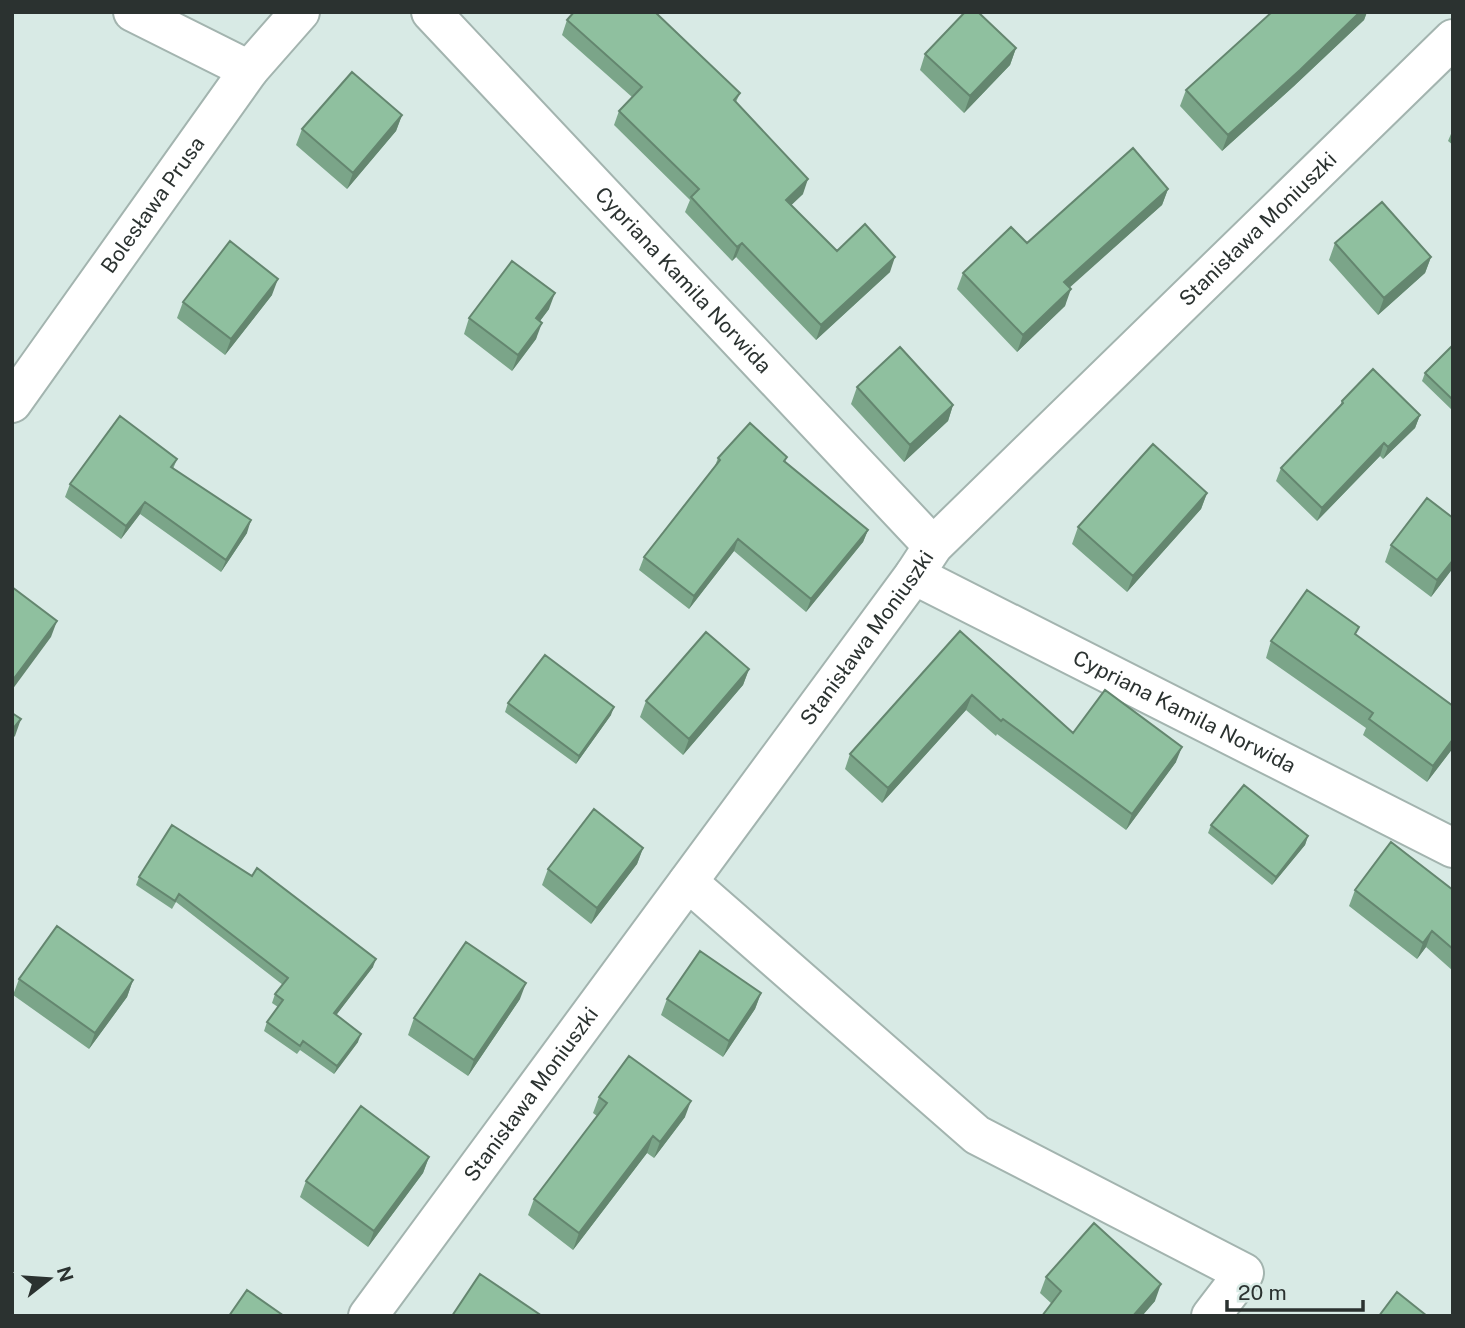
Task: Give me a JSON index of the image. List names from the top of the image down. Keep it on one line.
{"streets":{"street":["Bolesława Prusa","Stanisława Moniuszki","Cypriana Kamila Norwida"]},"crossings":[["Stanisława Moniuszki","Cypriana Kamila Norwida"]],"scale_bar":"20 m","north":"right"}
